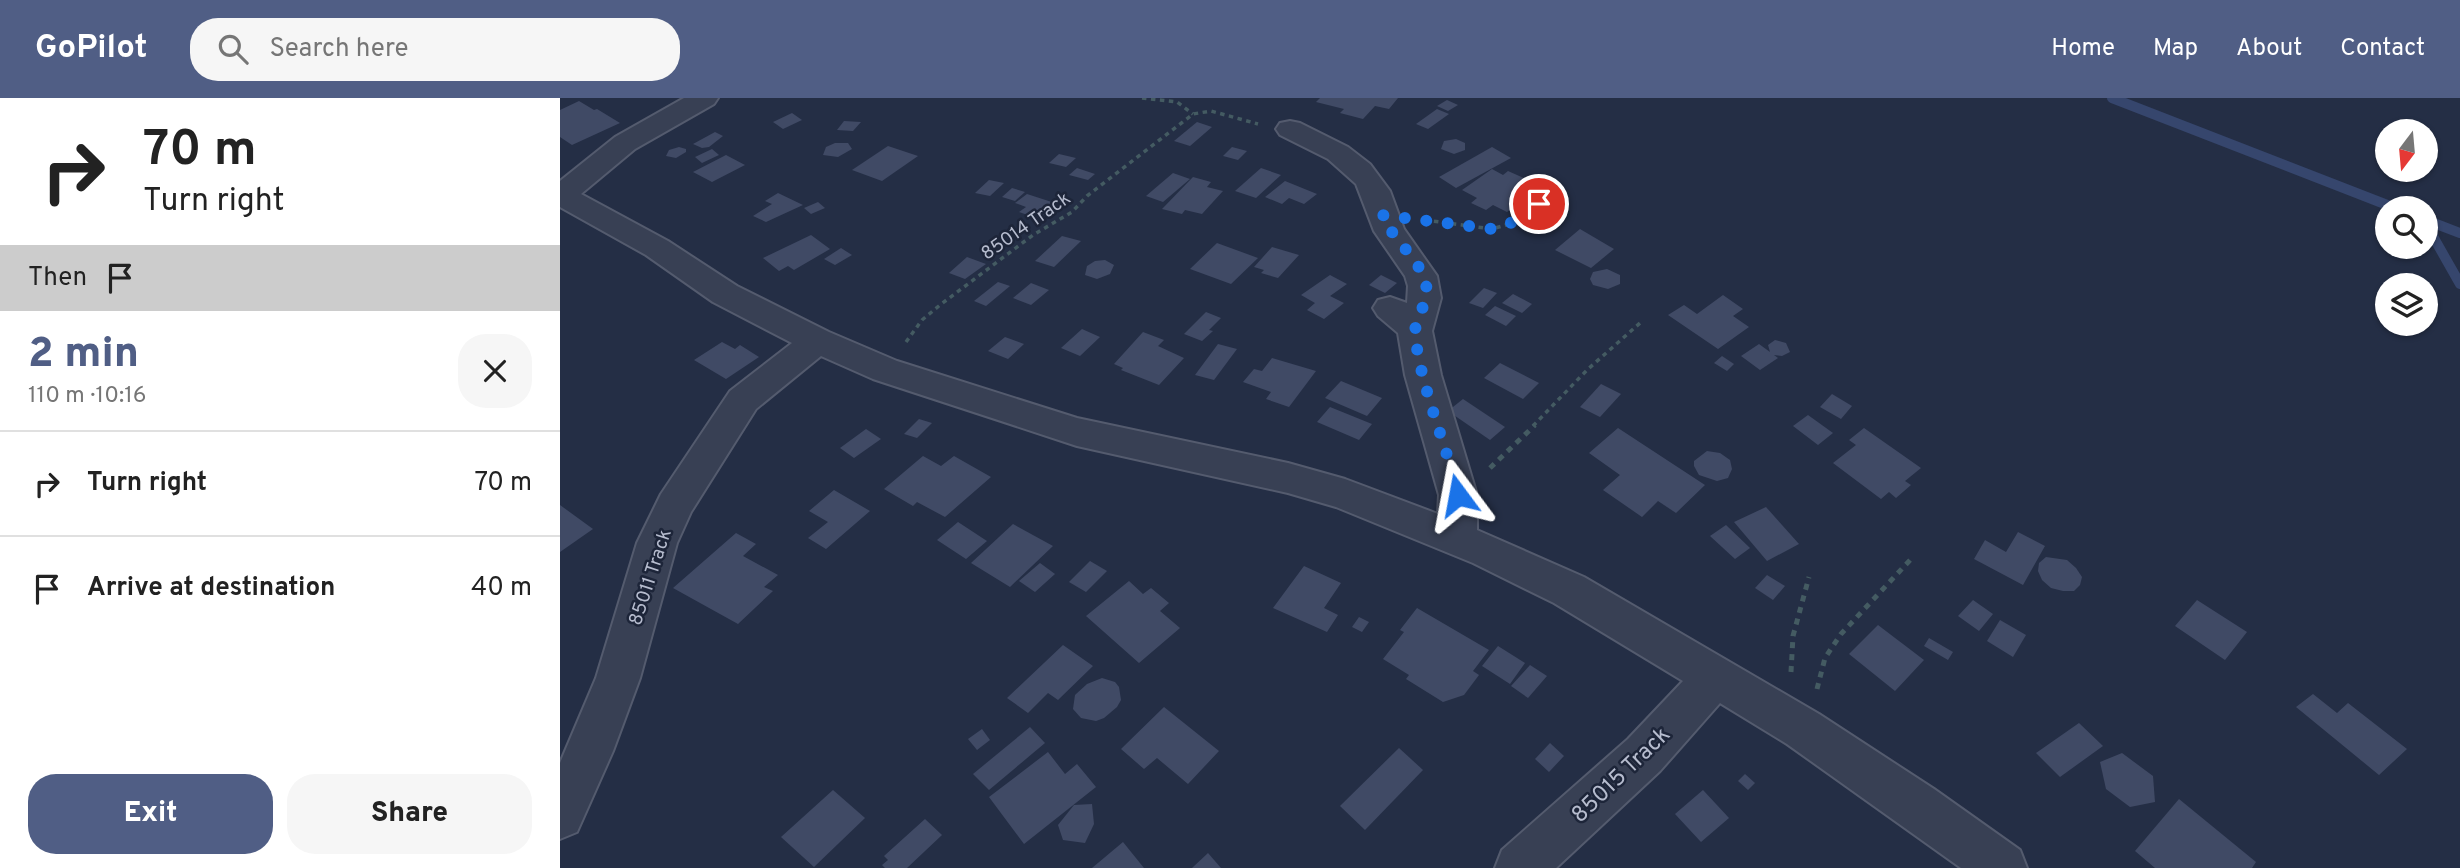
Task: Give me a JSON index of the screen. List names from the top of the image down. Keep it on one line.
{"streets":{"street":["85011 Track","85015 Track"],"path":["85014 Track"]},"north":"bottom","page":{"header":"GoPilot","search":"Search here","nav":["Home","Map","About","Contact"],"turn":["70 m","Turn right"],"then":"Then","heading":["2 min","110 m · 10:16"],"list":[{"name":"Turn right","value":"70 m"},{"name":"Arrive at destination","value":"40 m"}],"buttons":["Exit","Share"]}}
